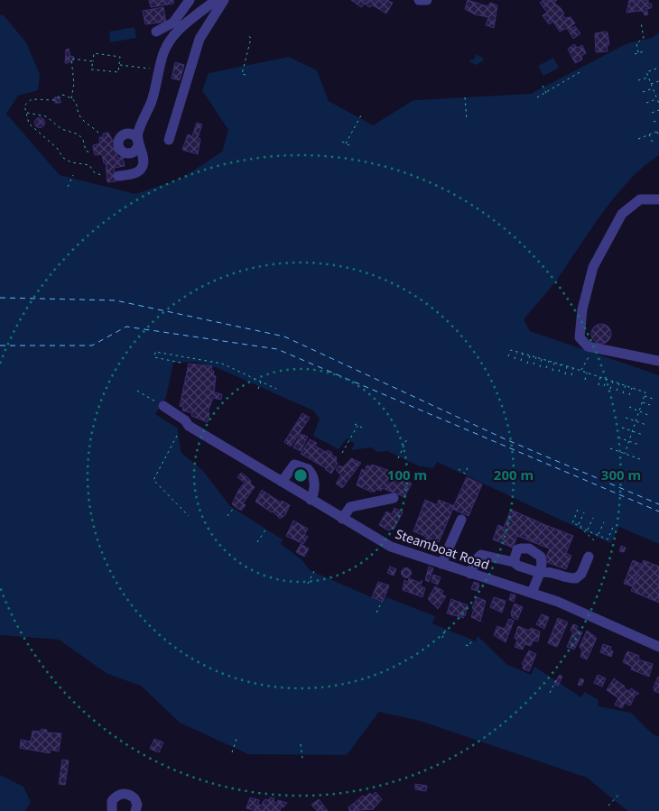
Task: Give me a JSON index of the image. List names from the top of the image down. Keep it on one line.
{"streets":{"street":["Steamboat Road"]},"rings":["100 m","200 m","300 m"]}
